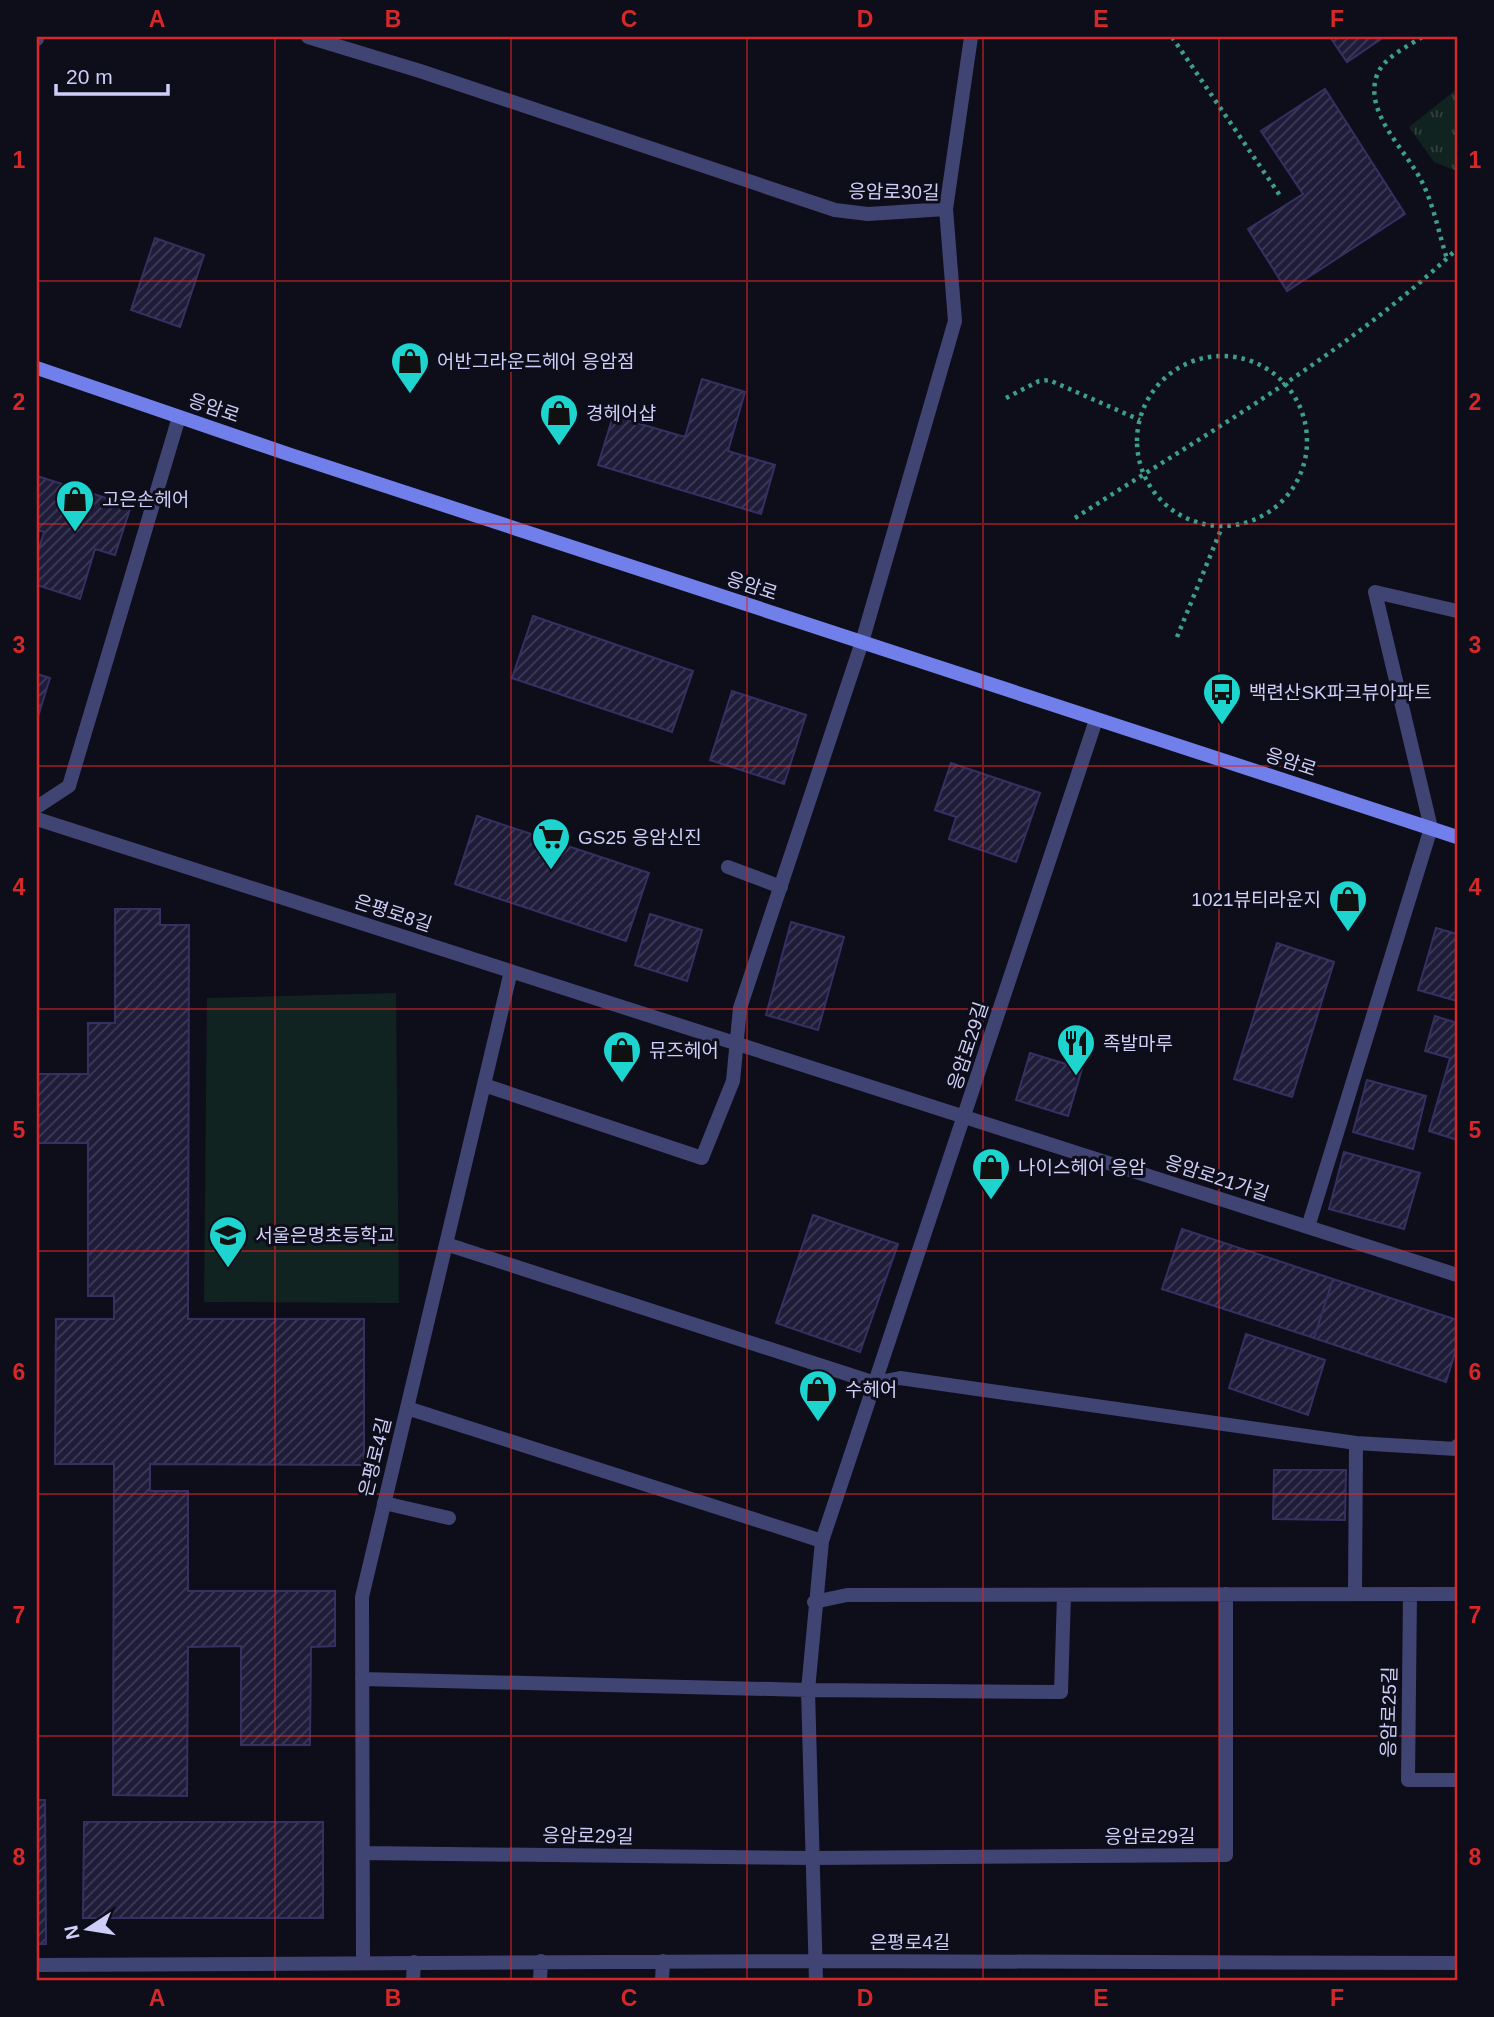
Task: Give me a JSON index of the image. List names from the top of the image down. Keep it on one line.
{"streets":{"main road":["응암로"],"street":["응암로30길","은평로8길","응암로29길","응암로21가길","은평로4길","응암로25길"]},"crossings":[["응암로30길","응암로"],["응암로30길","은평로8길"],["응암로","응암로29길"],["은평로8길","응암로29길"],["은평로8길","응암로21가길"],["은평로8길","은평로4길"],["응암로29길","응암로21가길"],["응암로29길","은평로4길"]],"places":{"shop":["어반그라운드헤어 응암점","경헤어샵","고은손헤어","1021뷰티라운지","뮤즈헤어","나이스헤어 응암","수헤어"],"bus stop":["백련산SK파크뷰아파트"],"supermarket":["GS25 응암신진"],"restaurant":["족발마루"],"school or university":["서울은명초등학교"]},"scale_bar":"20 m","north":"left","grid":{"columns":["A","B","C","D","E","F"],"rows":["1","2","3","4","5","6","7","8"]}}
